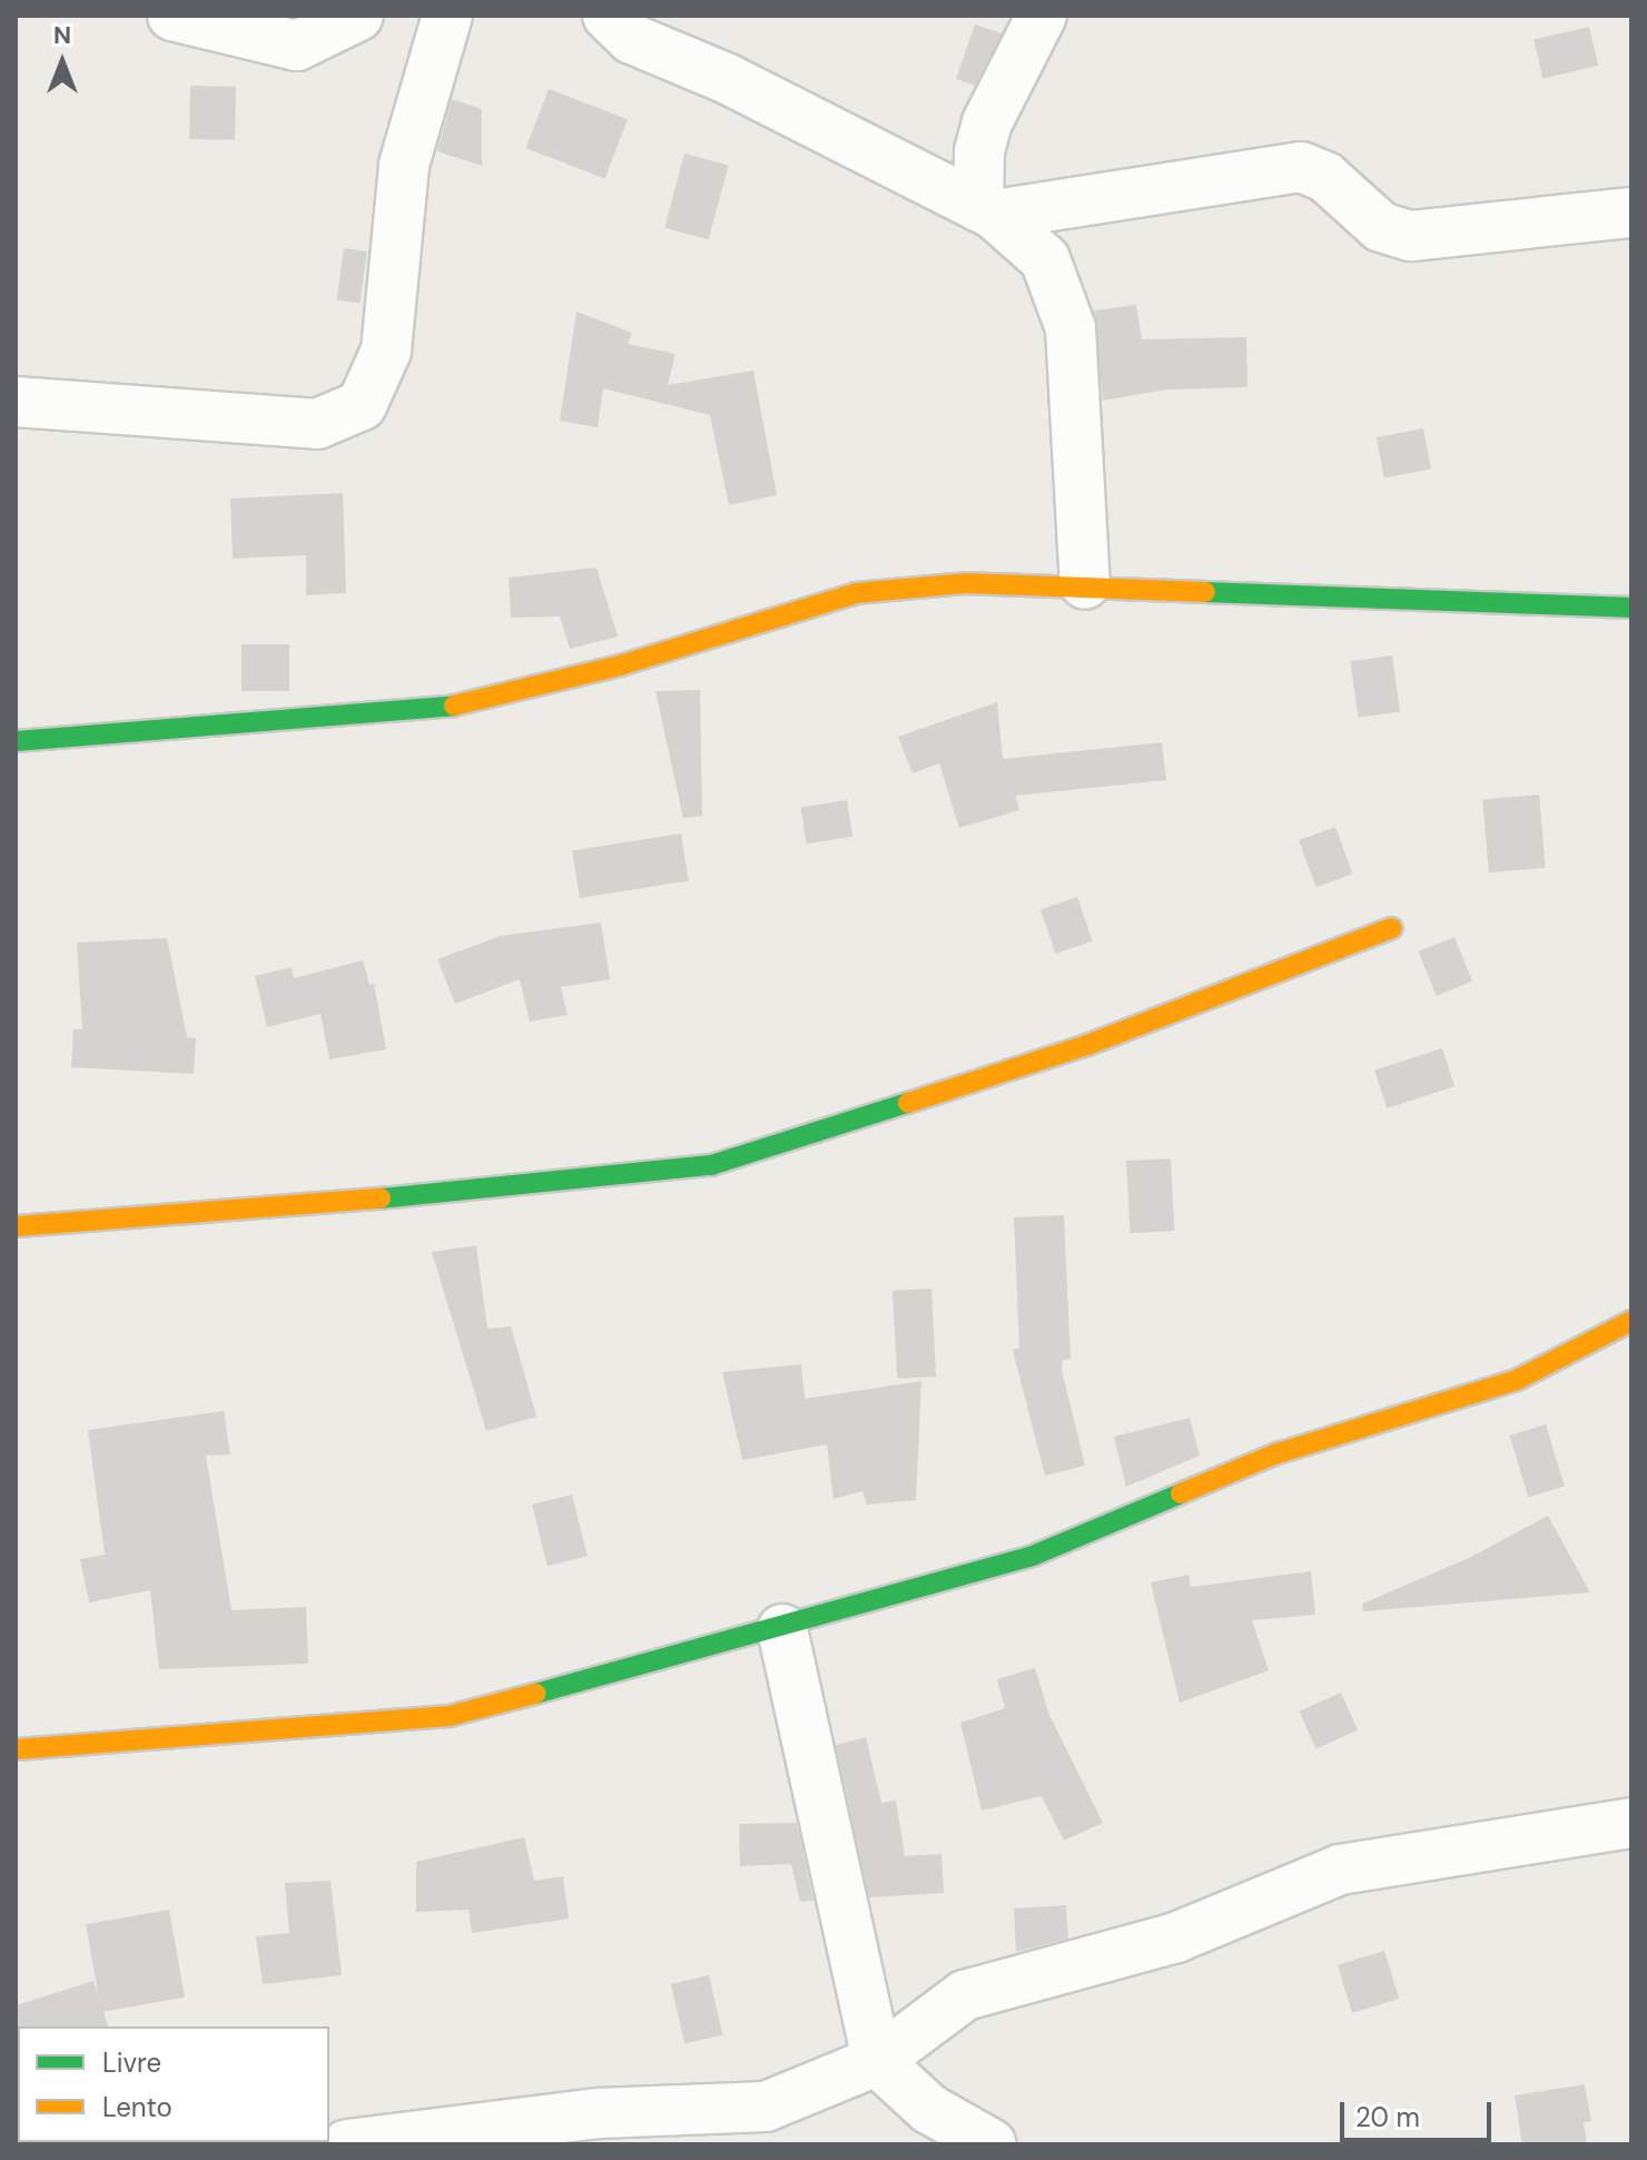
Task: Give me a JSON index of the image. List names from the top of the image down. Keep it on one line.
{"legend":["Livre","Lento"],"scale_bar":"20 m","north":"top"}
